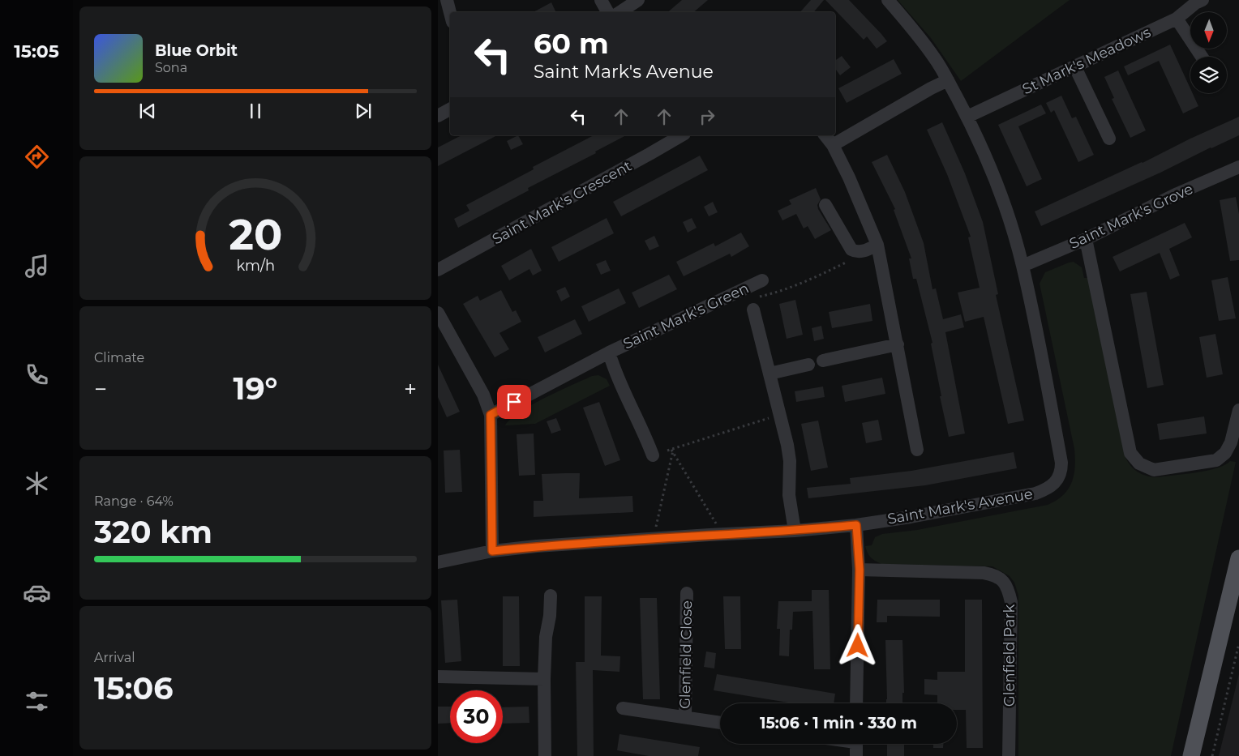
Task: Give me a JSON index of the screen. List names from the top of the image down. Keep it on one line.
{"streets":{"street":["St Mark's Meadows","Saint Mark's Crescent","Saint Mark's Grove","Saint Mark's Green","Saint Mark's Avenue","Glenfield Close","Glenfield Park"]},"crossings":[["St Mark's Meadows","Saint Mark's Avenue"],["Saint Mark's Grove","Saint Mark's Avenue"]],"north":"bottom","page":{"tabs":"15:05","turn":["60 m","Saint Mark's Avenue"],"song":["Blue Orbit","Sona"],"tile":["Climate",["Range · 64%","320 km"],["Arrival","15:06"]],"heat":["−","19°","+"],"limit":"30","trip":"15:06 · 1 min · 330 m","gauge":["20","km/h"]}}
